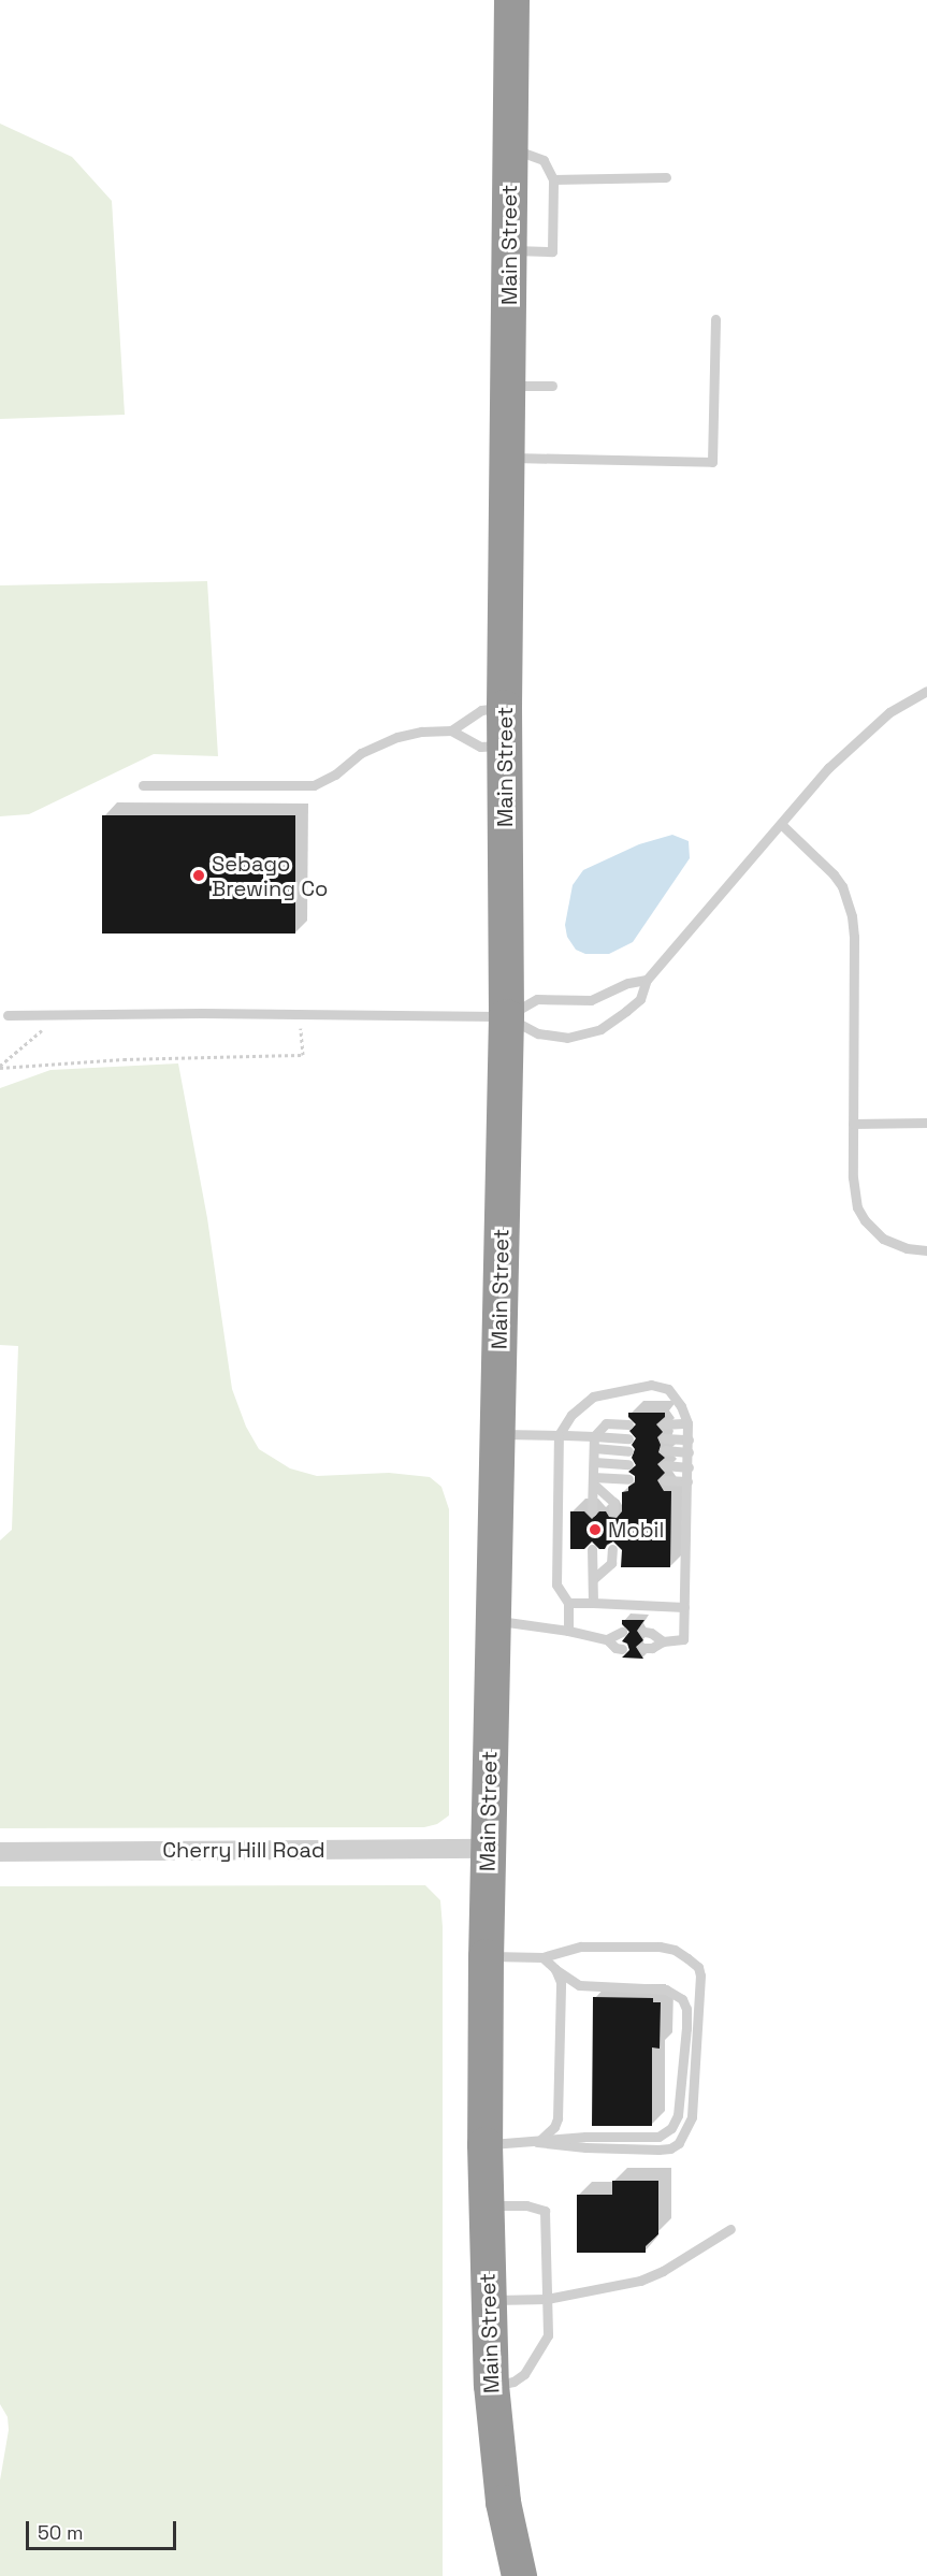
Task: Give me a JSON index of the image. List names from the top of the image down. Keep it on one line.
{"streets":{"highway":["Main Street"],"street":["Cherry Hill Road"]},"crossings":[["Main Street","Cherry Hill Road"]],"places":["Sebago Brewing Co","Mobil"],"scale_bar":"50 m"}
